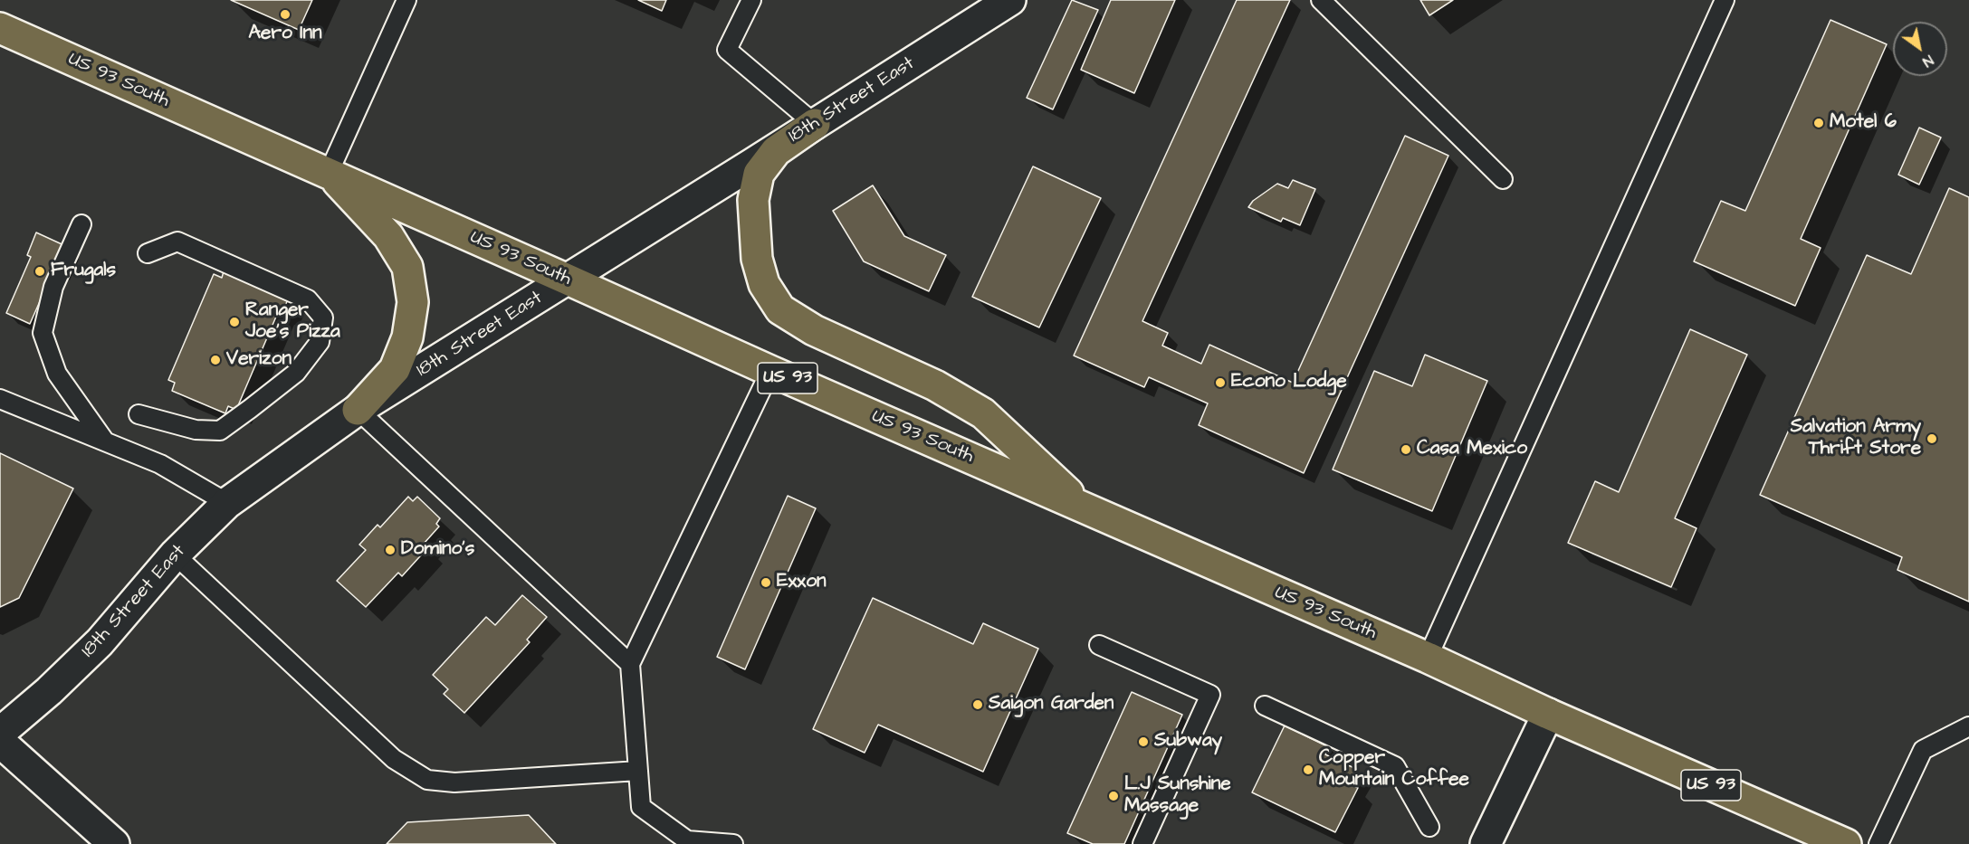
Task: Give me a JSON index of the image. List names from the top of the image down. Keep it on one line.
{"streets":{"main road":["US 93 South","US 93"],"street":["18th Street East"]},"crossings":[["US 93 South","18th Street East"]],"places":["Aero Inn","Motel 6","Frugals","Ranger Joe's Pizza","Verizon","Econo Lodge","Salvation Army Thrift Store","Casa Mexico","Domino's","Exxon","Saigon Garden","Subway","Copper Mountain Coffee","L.J Sunshine Massage"],"north":"bottom right"}
